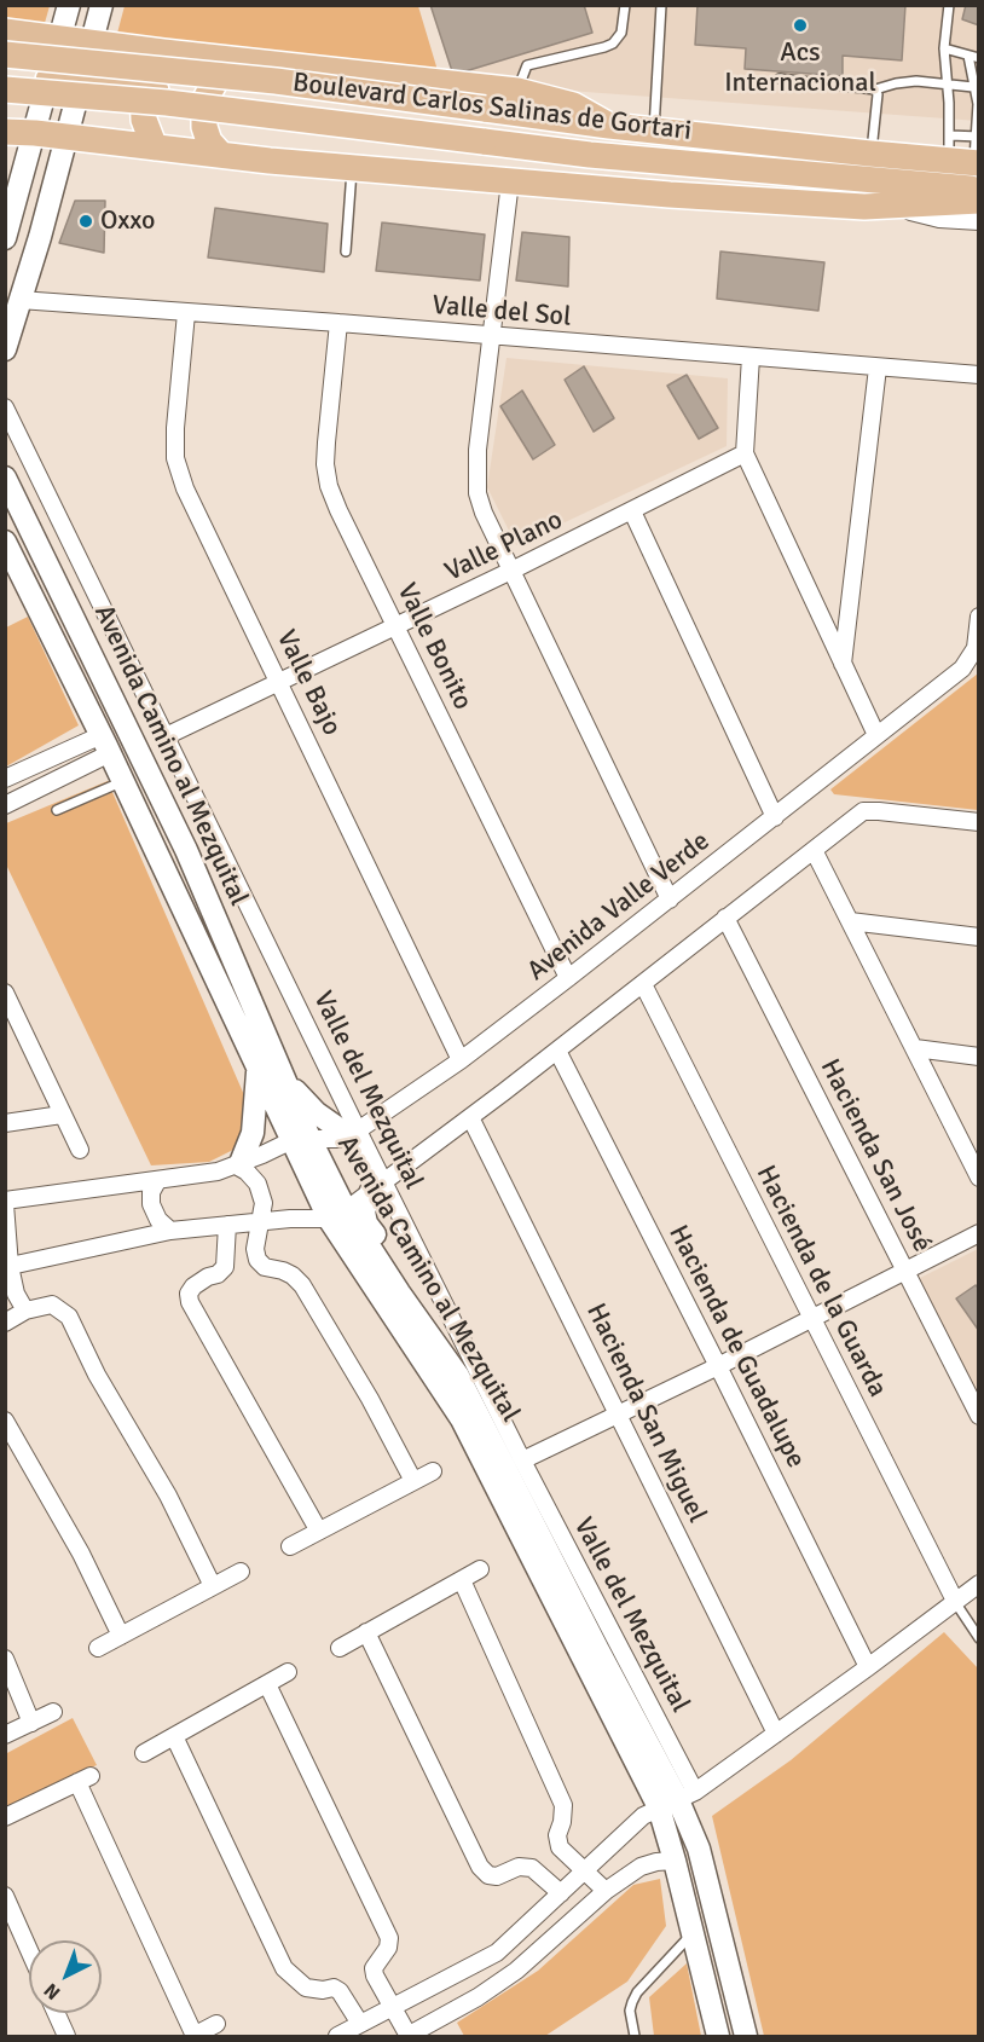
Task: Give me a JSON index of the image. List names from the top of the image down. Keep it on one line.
{"streets":{"main road":["Boulevard Carlos Salinas de Gortari","Avenida Camino al Mezquital"],"street":["Valle del Sol","Valle Plano","Valle Bonito","Valle Bajo","Avenida Valle Verde","Valle del Mezquital","Hacienda San José","Hacienda de la Guarda","Hacienda de Guadalupe","Hacienda San Miguel"]},"crossings":[["Valle del Sol","Valle Bonito"],["Valle del Sol","Valle Bajo"],["Valle Plano","Valle Bonito"],["Valle Plano","Valle Bajo"],["Valle Plano","Valle del Mezquital"],["Valle Bonito","Avenida Valle Verde"],["Valle Bajo","Avenida Valle Verde"],["Avenida Camino al Mezquital","Valle del Mezquital"],["Avenida Valle Verde","Valle del Mezquital"]],"places":["Acs Internacional","Oxxo"],"north":"bottom left"}
